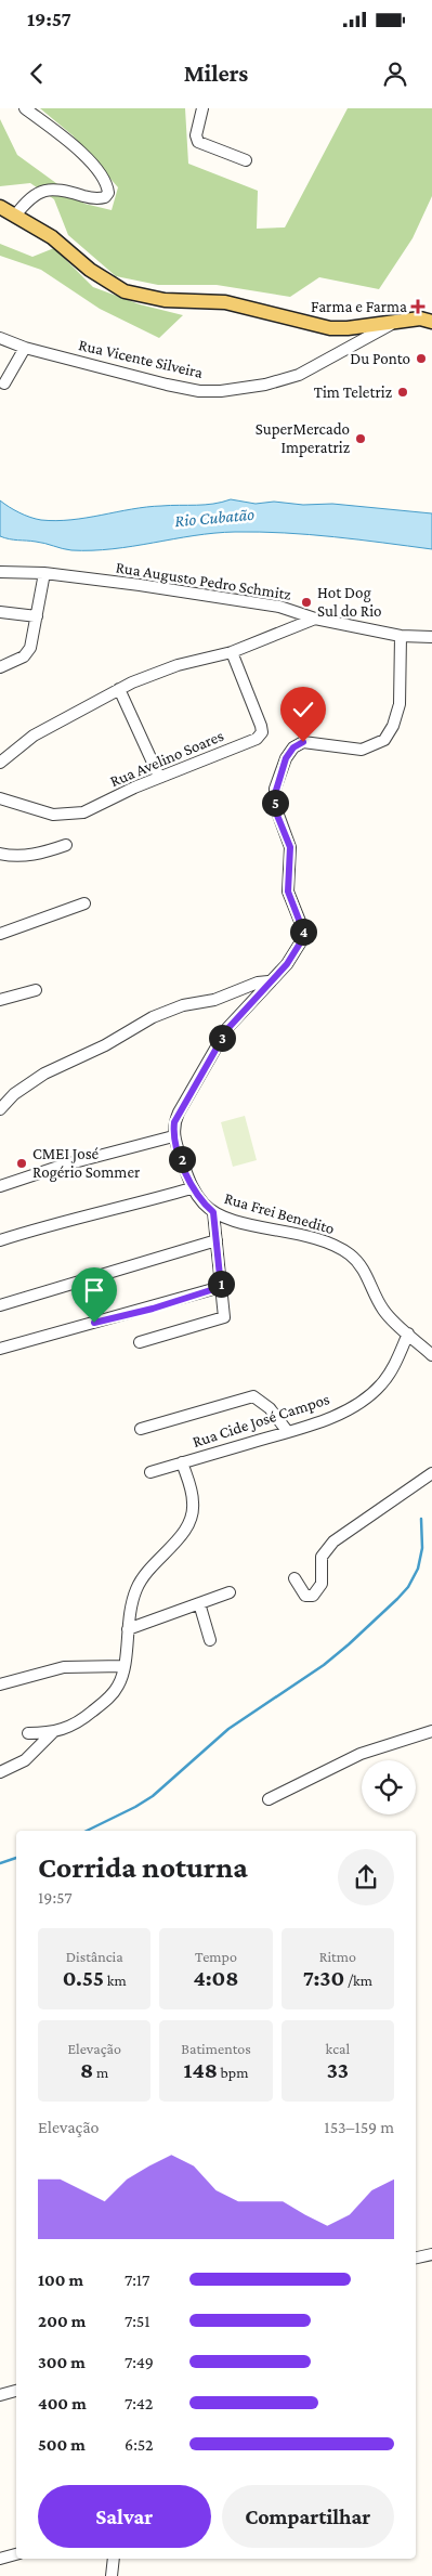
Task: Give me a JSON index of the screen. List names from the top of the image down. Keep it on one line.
{"streets":{"street":["Rua Vicente Silveira","Rua Augusto Pedro Schmitz","Rua Avelino Soares","Rua Frei Benedito","Rua Cide José Campos"]},"crossings":[["Rua Frei Benedito","Rua Cide José Campos"]],"water":["Rio Cubatão"],"places":{"health":["Farma e Farma"],"other":["Du Ponto","Tim Teletriz","SuperMercado Imperatriz","Hot Dog Sul do Rio","CMEI José Rogério Sommer"]},"page":{"status":"19:57","header":"Milers","pins":["5","4","3","2","1"],"heading":["Corrida noturna","19:57"],"stats":[["Distância","0.55 km"],["Tempo","4:08"],["Ritmo","7:30 /km"],["Elevação","8 m"],["Batimentos","148 bpm"],["kcal","33"]],"chart":["Elevação","153–159 m"],"list":[{"name":"100 m","note":"7:17"},{"name":"200 m","note":"7:51"},{"name":"300 m","note":"7:49"},{"name":"400 m","note":"7:42"},{"name":"500 m","note":"6:52"}],"buttons":["Salvar","Compartilhar"]}}
